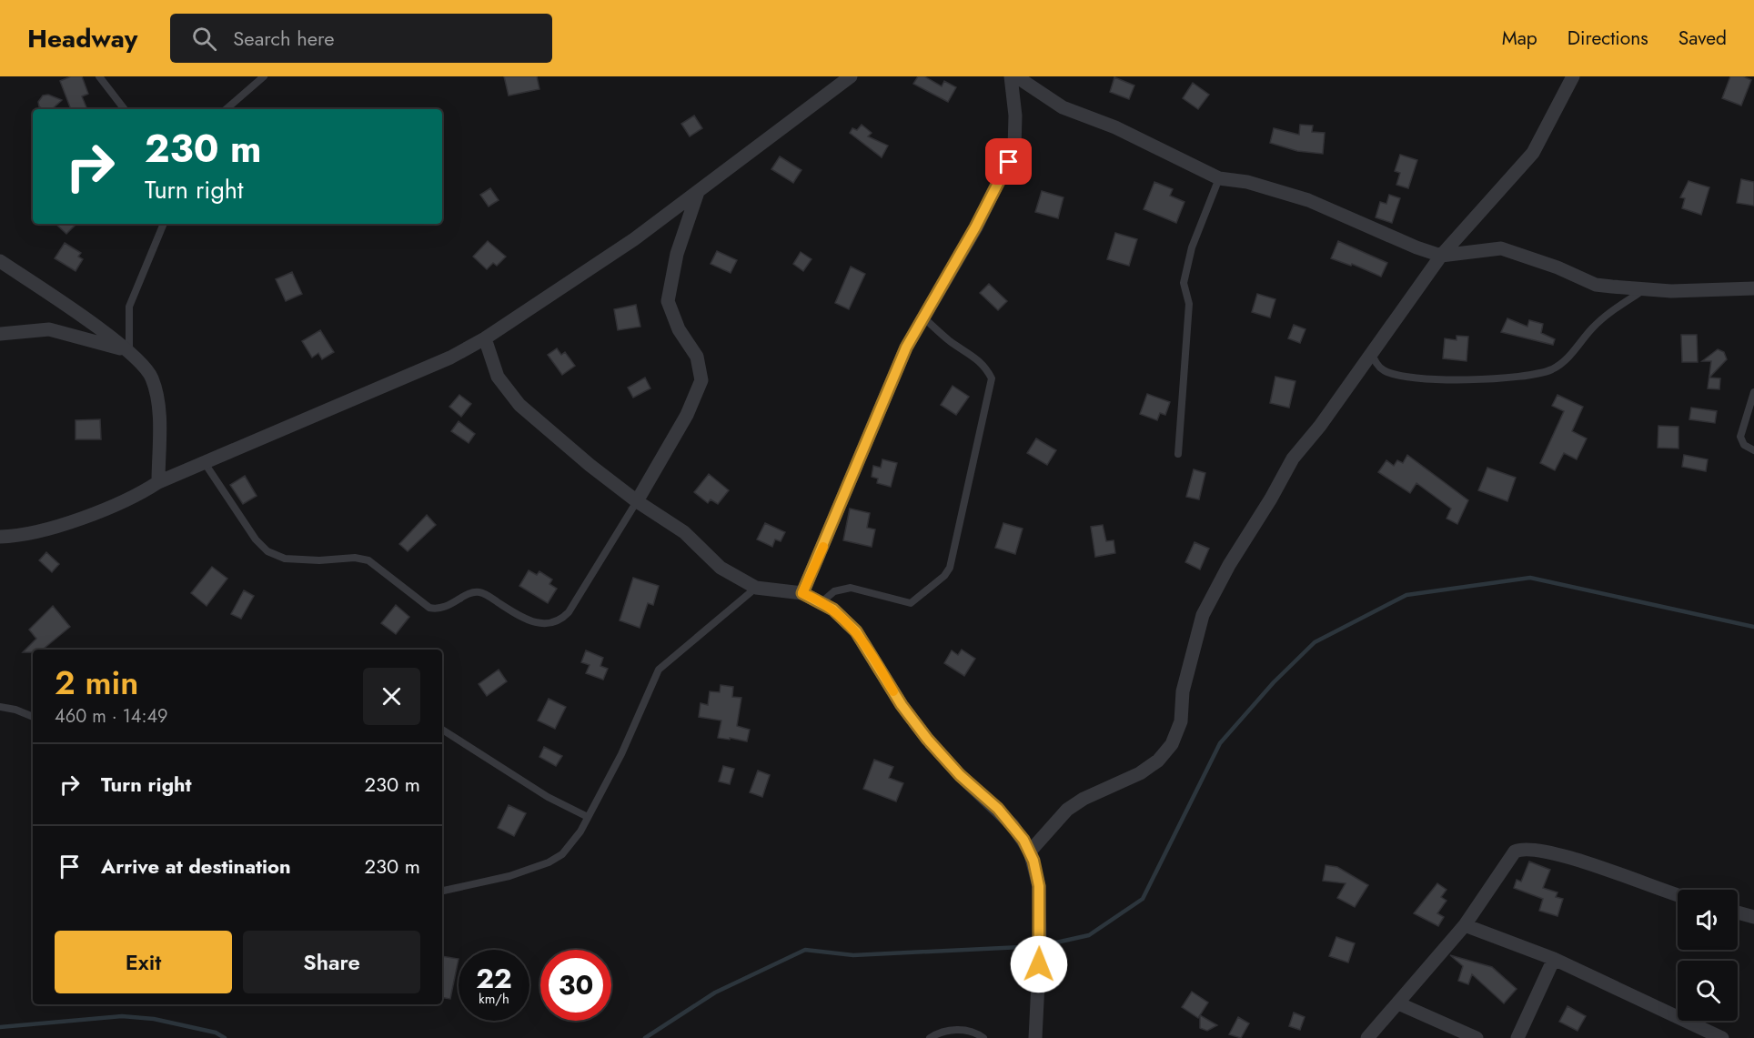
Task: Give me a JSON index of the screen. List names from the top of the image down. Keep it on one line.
{"page":{"header":"Headway","search":"Search here","nav":["Map","Directions","Saved"],"turn":["230 m","Turn right"],"heading":["2 min","460 m · 14:49"],"list":[{"name":"Turn right","value":"230 m"},{"name":"Arrive at destination","value":"230 m"}],"buttons":["Exit","Share"],"speed":"22 km/h","limit":"30"}}
